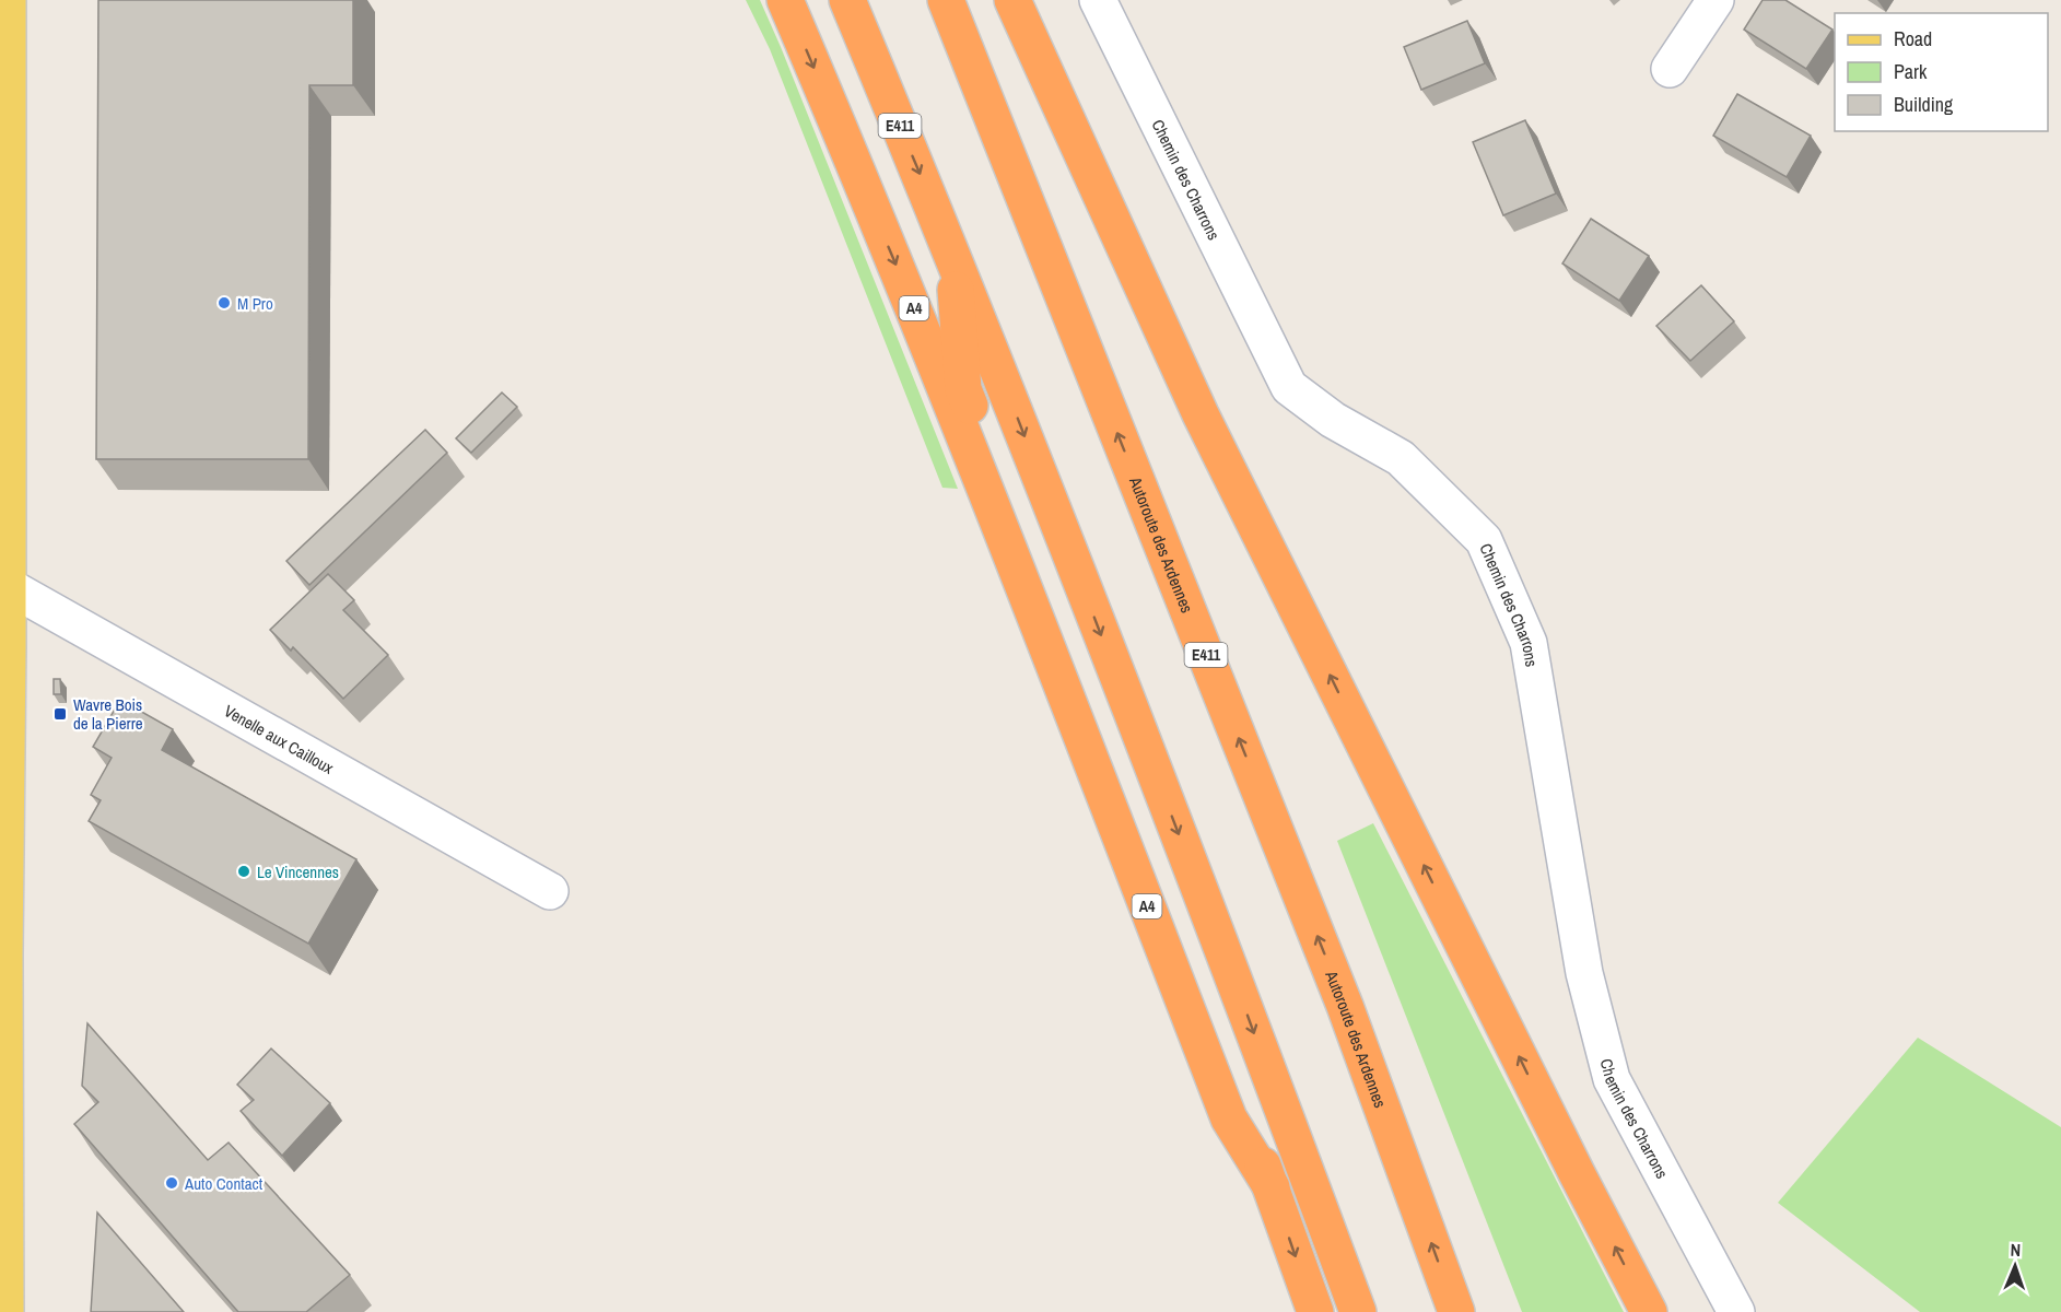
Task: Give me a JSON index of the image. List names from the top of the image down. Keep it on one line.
{"streets":{"highway":["E411","A4","Autoroute des Ardennes"],"street":["Chemin des Charrons","Venelle aux Cailloux"]},"places":{"other":["M Pro","Le Vincennes","Auto Contact"],"transit":["Wavre Bois de la Pierre"]},"legend":["Road","Park","Building"],"north":"top"}
